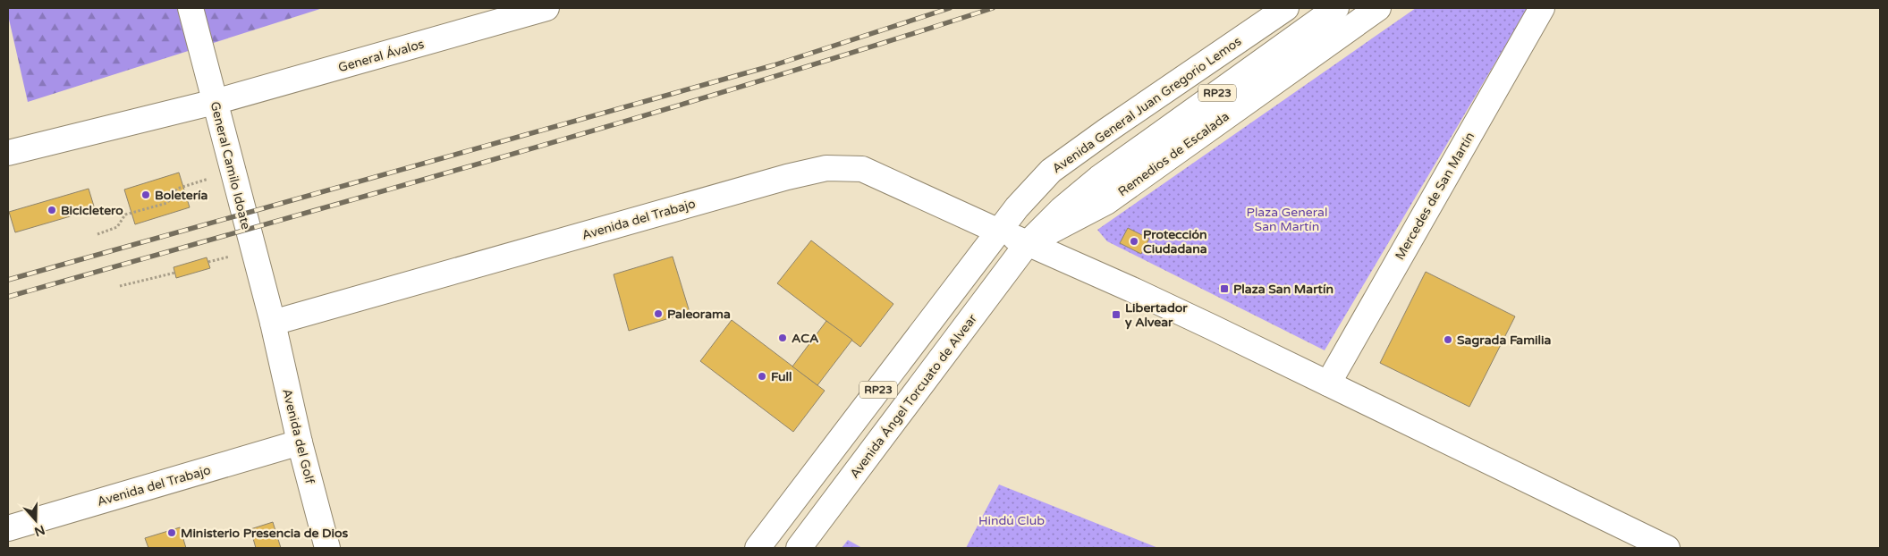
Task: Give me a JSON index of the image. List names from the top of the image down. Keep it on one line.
{"streets":{"main road":["General Ávalos","RP23","Avenida General Juan Gregorio Lemos","Remedios de Escalada","General Camilo Idoate","Mercedes de San Martín","Avenida del Trabajo","Avenida Ángel Torcuato de Alvear","Avenida del Golf"]},"crossings":[["General Ávalos","General Camilo Idoate"],["RP23","Avenida General Juan Gregorio Lemos"],["RP23","Remedios de Escalada"],["RP23","Avenida del Trabajo"],["RP23","Avenida Ángel Torcuato de Alvear"],["Avenida General Juan Gregorio Lemos","Avenida del Trabajo"],["Remedios de Escalada","Avenida del Trabajo"],["Remedios de Escalada","Avenida Ángel Torcuato de Alvear"],["General Camilo Idoate","Avenida del Trabajo"],["General Camilo Idoate","Avenida del Golf"],["Mercedes de San Martín","Avenida del Trabajo"],["Avenida del Trabajo","Avenida Ángel Torcuato de Alvear"],["Avenida del Trabajo","Avenida del Golf"]],"parks":["Plaza General San Martín","Hindú Club"],"places":{"other":["Boletería","Bicicletero","Protección Ciudadana","Paleorama","ACA","Sagrada Familia","Full","Ministerio Presencia de Dios"],"transit":["Plaza San Martín","Libertador y Alvear"]},"north":"bottom"}
